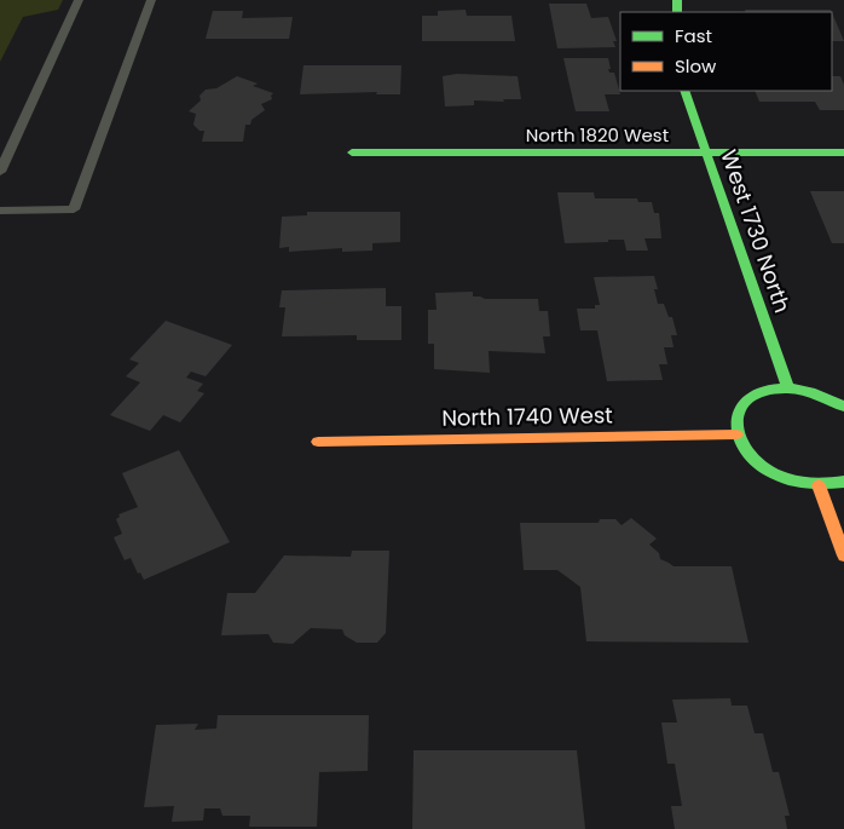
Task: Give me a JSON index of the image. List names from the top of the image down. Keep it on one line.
{"streets":{"street":["North 1820 West","West 1730 North","North 1740 West"]},"crossings":[["North 1820 West","West 1730 North"]],"legend":["Fast","Slow"]}
